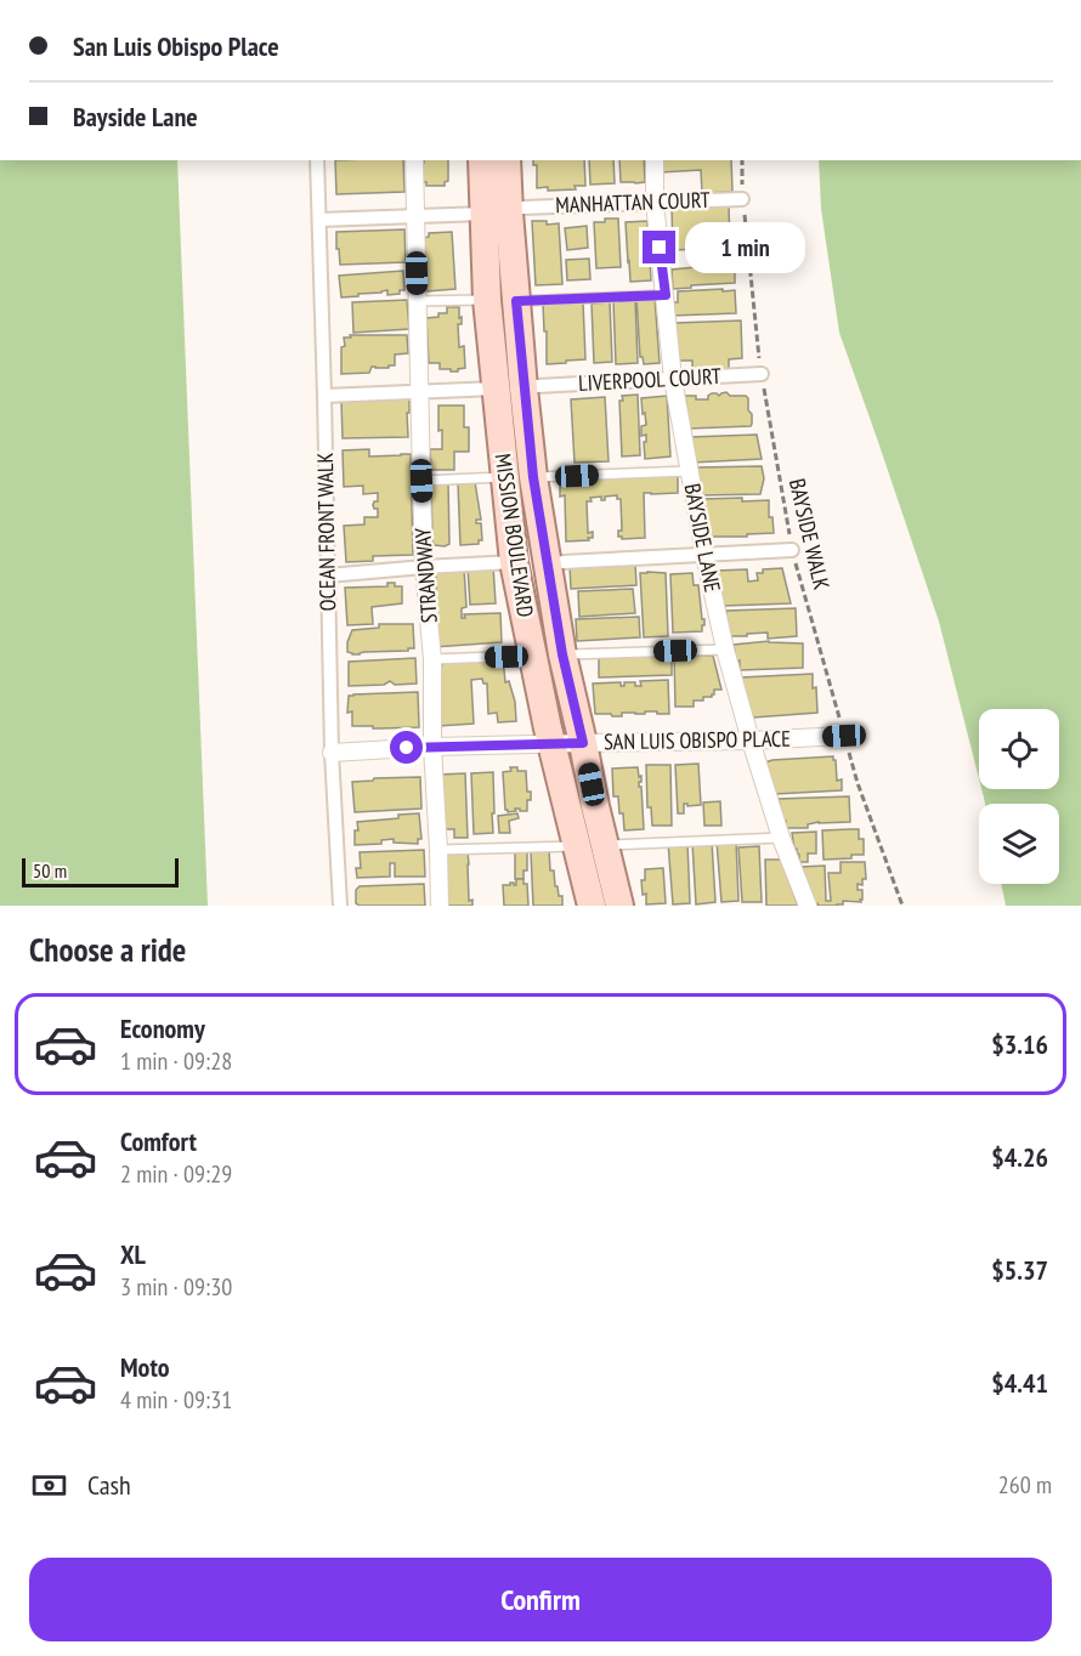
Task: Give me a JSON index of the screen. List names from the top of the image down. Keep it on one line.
{"streets":{"main road":["MISSION BOULEVARD"],"street":["MANHATTAN COURT","LIVERPOOL COURT","OCEAN FRONT WALK","BAYSIDE LANE","STRANDWAY","SAN LUIS OBISPO PLACE"],"path":["BAYSIDE WALK"]},"crossings":[["MANHATTAN COURT","BAYSIDE WALK"],["MANHATTAN COURT","BAYSIDE LANE"],["LIVERPOOL COURT","BAYSIDE WALK"],["LIVERPOOL COURT","BAYSIDE LANE"],["OCEAN FRONT WALK","SAN LUIS OBISPO PLACE"],["BAYSIDE WALK","SAN LUIS OBISPO PLACE"],["MISSION BOULEVARD","SAN LUIS OBISPO PLACE"],["BAYSIDE LANE","SAN LUIS OBISPO PLACE"],["STRANDWAY","SAN LUIS OBISPO PLACE"]],"scale_bar":"50 m","page":{"banner":["San Luis Obispo Place","Bayside Lane"],"bubble":"1 min","scale":"50 m","heading":"Choose a ride","list":[{"name":"Economy","note":"1 min · 09:28","value":"$3.16"},{"name":"Comfort","note":"2 min · 09:29","value":"$4.26"},{"name":"XL","note":"3 min · 09:30","value":"$5.37"},{"name":"Moto","note":"4 min · 09:31","value":"$4.41"}],"pay":["Cash","260 m"],"buttons":"Confirm"}}
